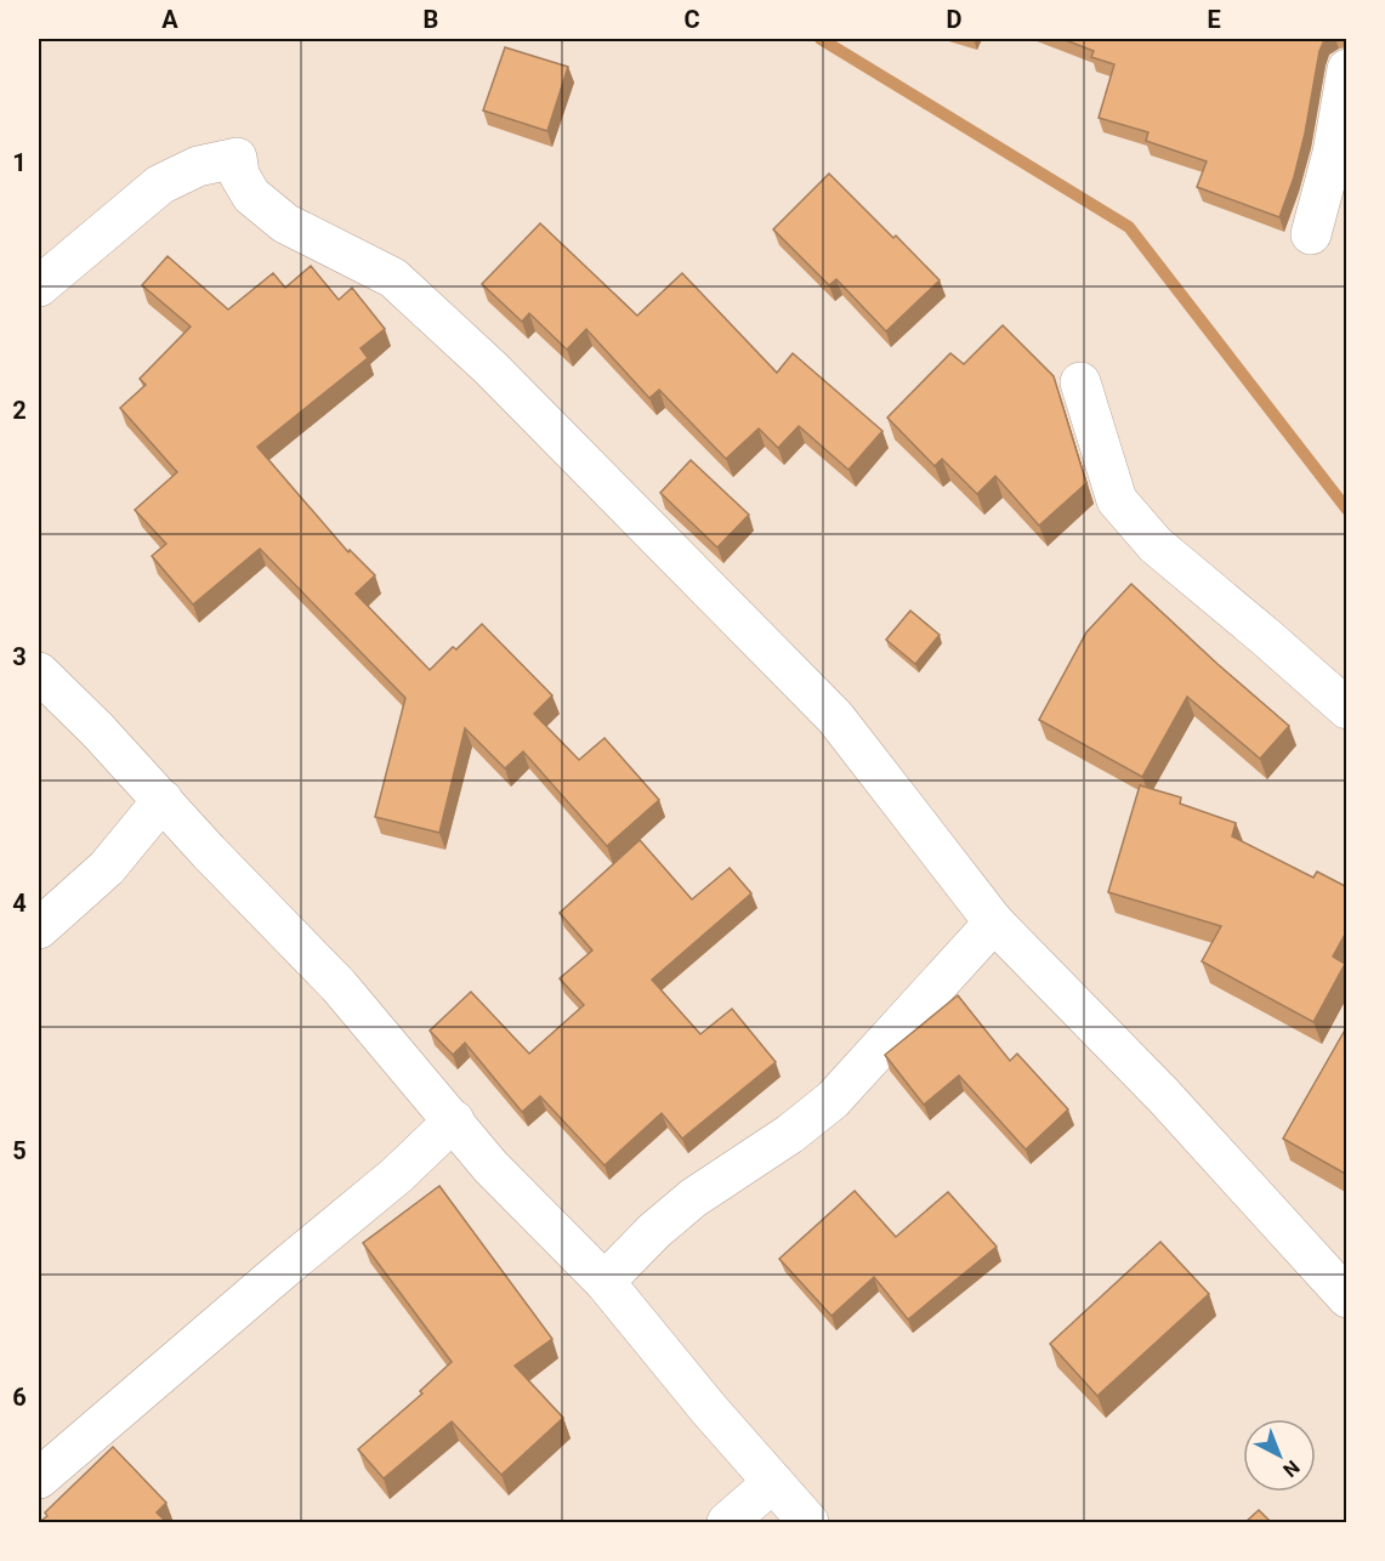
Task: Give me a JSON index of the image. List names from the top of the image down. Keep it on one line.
{"north":"bottom right","grid":{"columns":["A","B","C","D","E"],"rows":["1","2","3","4","5","6"]}}
